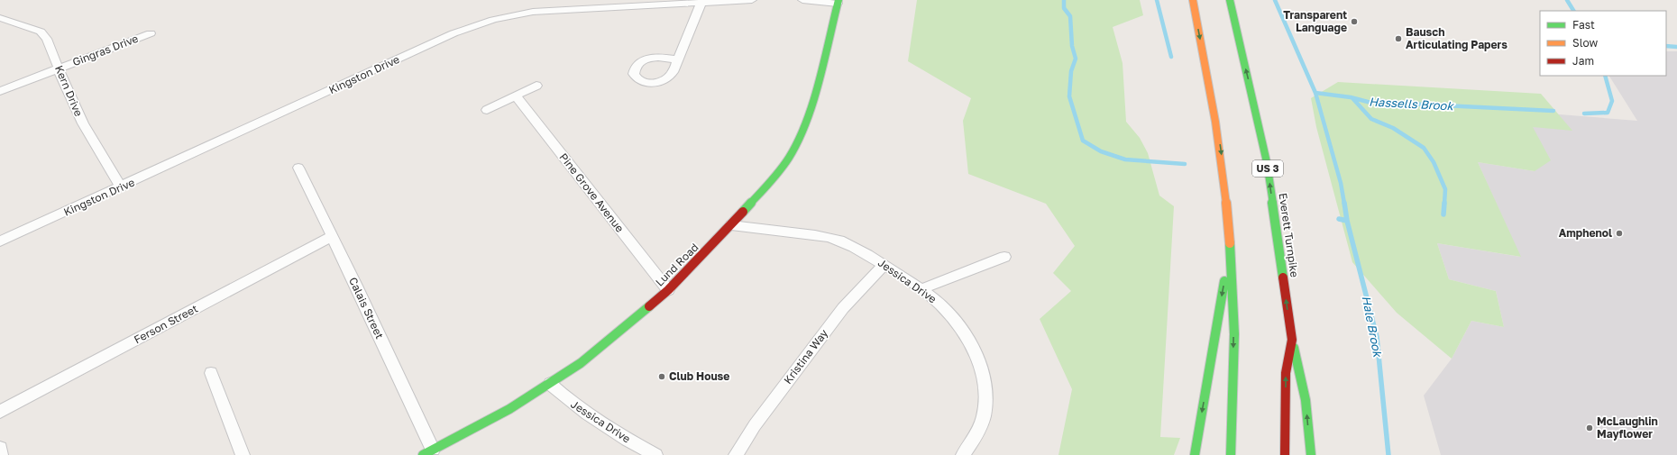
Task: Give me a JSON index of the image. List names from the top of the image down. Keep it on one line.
{"streets":{"main road":["US 3","Everett Turnpike","Lund Road"],"street":["Gingras Drive","Kingston Drive","Kern Drive","Pine Grove Avenue","Jessica Drive","Calais Street","Ferson Street","Kristina Way"]},"crossings":[["Gingras Drive","Kern Drive"],["Kingston Drive","Kern Drive"],["Pine Grove Avenue","Lund Road"],["Lund Road","Jessica Drive"],["Lund Road","Calais Street"],["Jessica Drive","Kristina Way"],["Calais Street","Ferson Street"]],"water":["Hassells Brook","Hale Brook"],"places":["Transparent Language","Bausch Articulating Papers","Amphenol","Club House","McLaughlin Mayflower"],"legend":["Fast","Slow","Jam"]}
